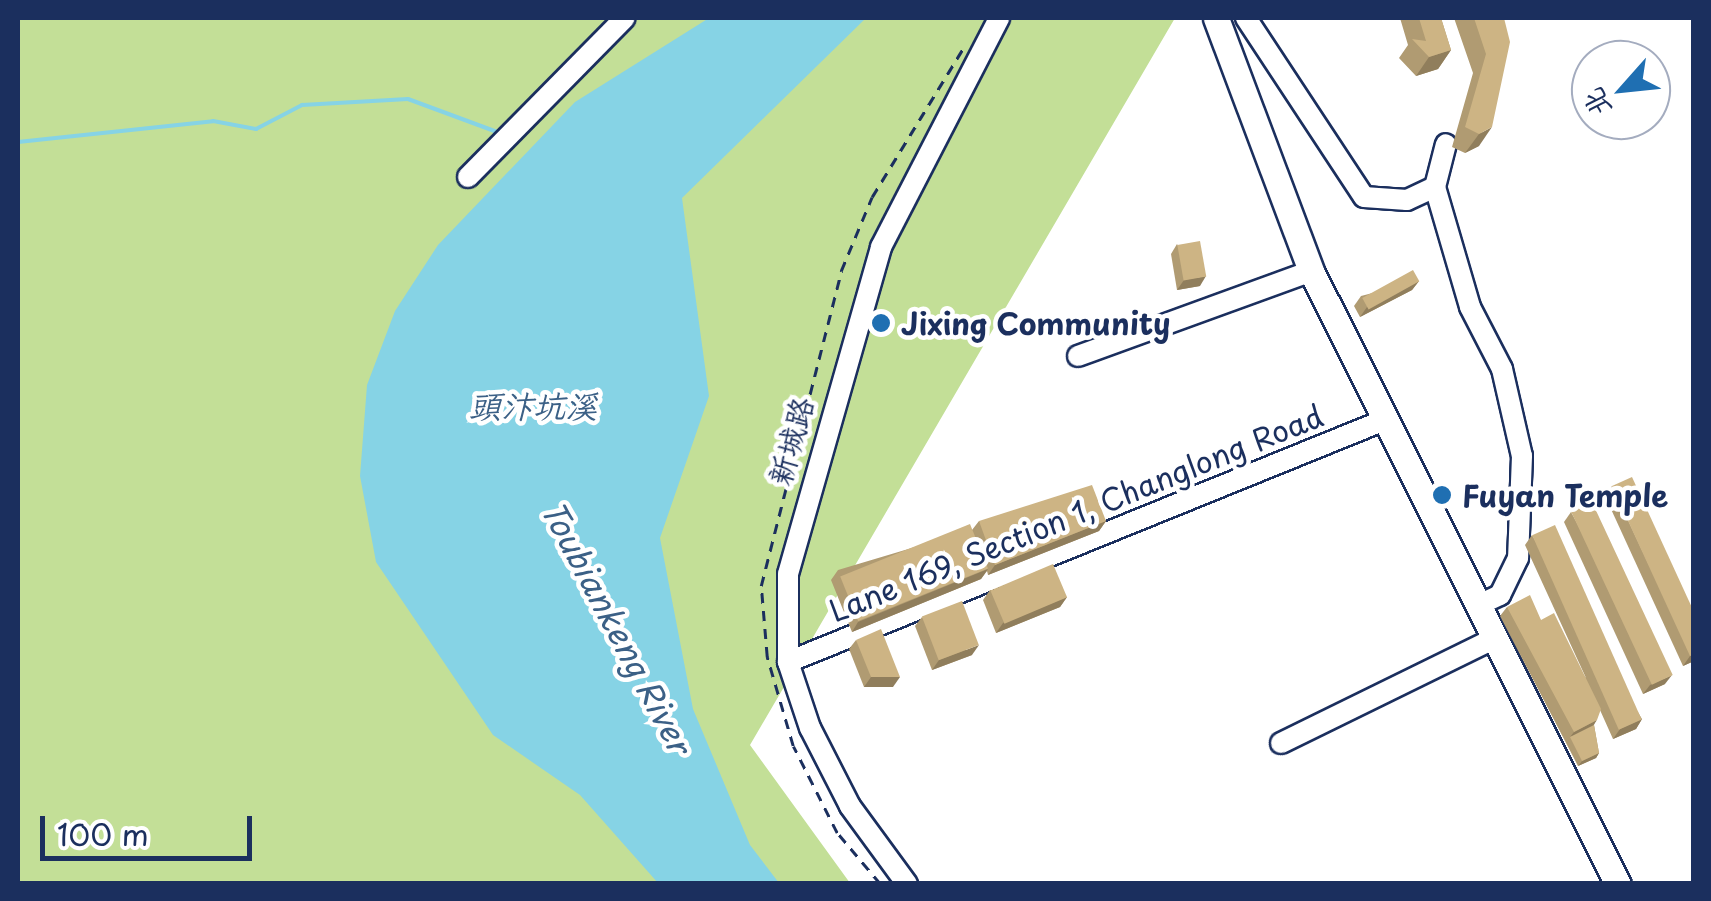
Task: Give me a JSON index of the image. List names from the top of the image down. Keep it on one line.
{"streets":{"street":["新城路","Lane 169, Section 1, Changlong Road"]},"crossings":[["新城路","Lane 169, Section 1, Changlong Road"]],"water":["頭汴坑溪","Toubiankeng River"],"places":["Jixing Community","Fuyan Temple"],"scale_bar":"100 m","north":"bottom left"}
